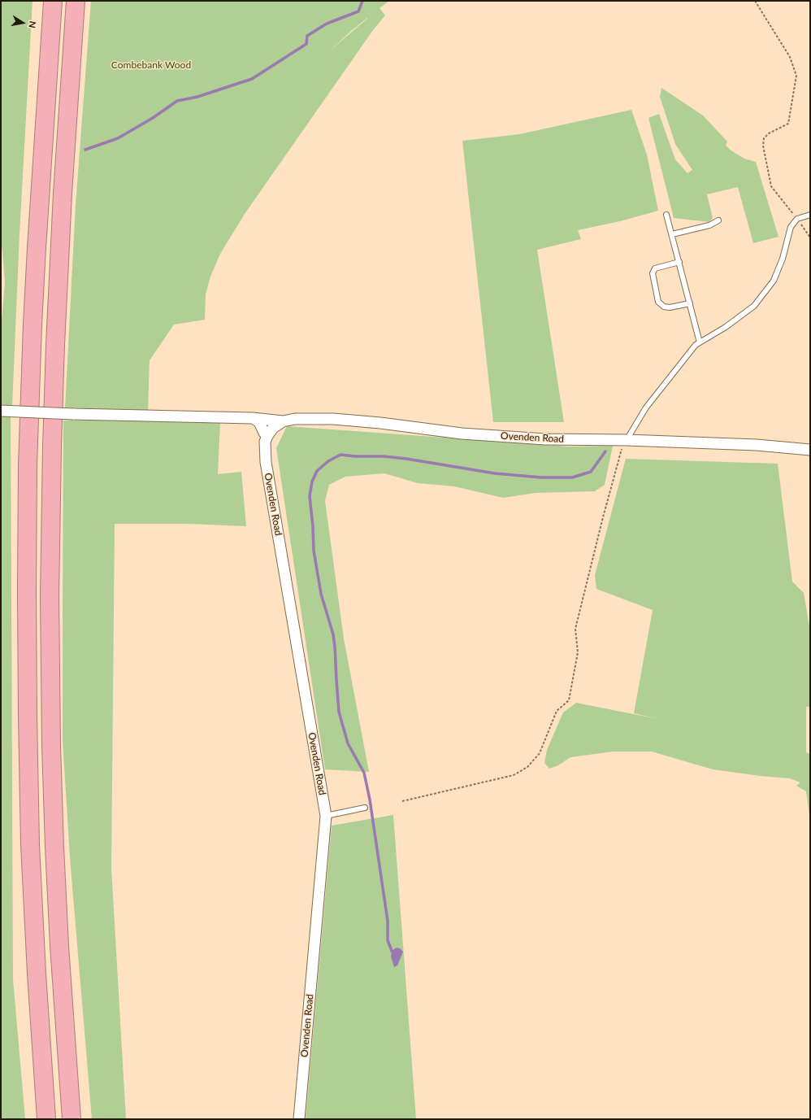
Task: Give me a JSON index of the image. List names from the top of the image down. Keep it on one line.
{"streets":{"street":["Ovenden Road"]},"parks":["Combebank Wood"],"north":"right"}
